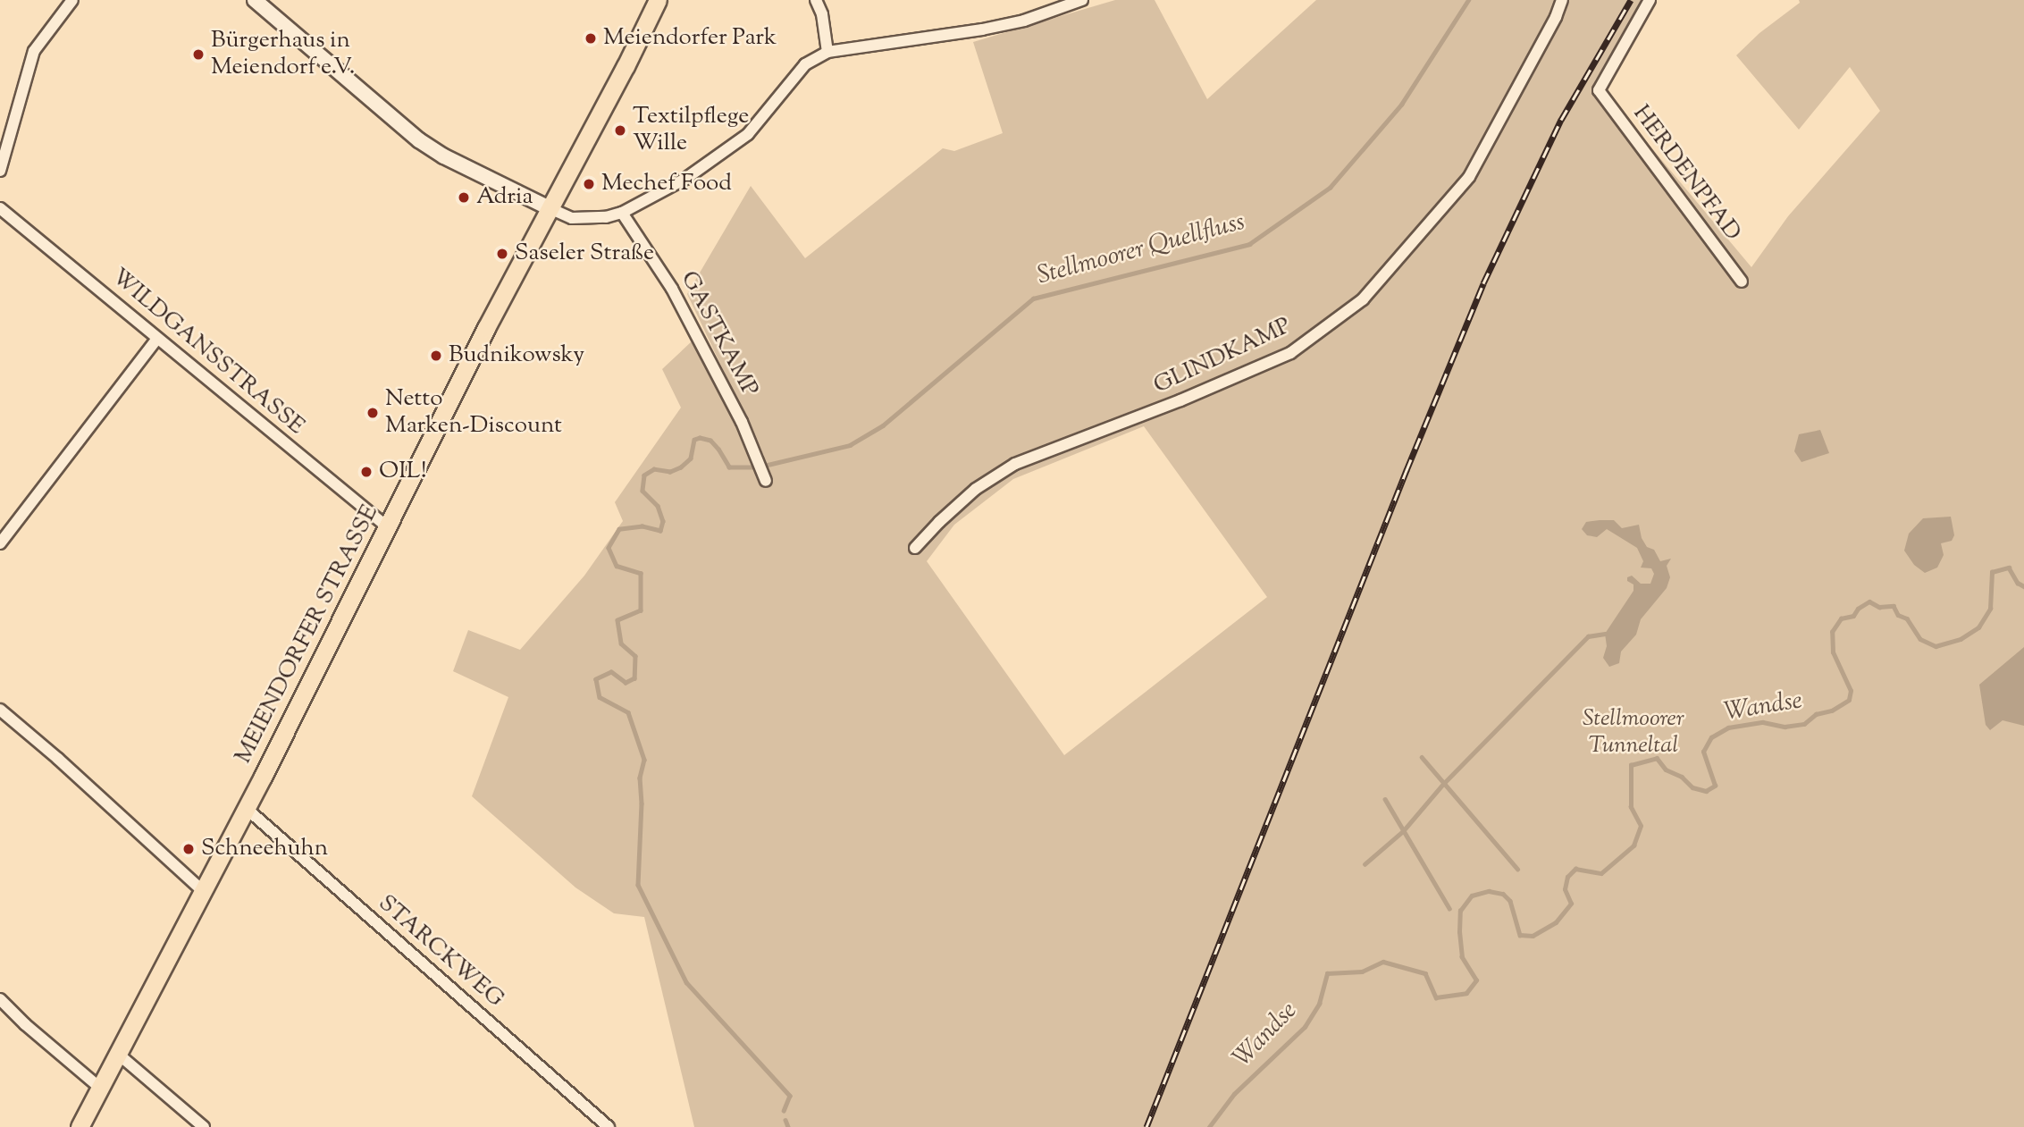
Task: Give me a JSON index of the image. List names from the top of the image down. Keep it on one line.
{"streets":{"main road":["MEIENDORFER STRASSE"],"street":["HERDENPFAD","GASTKAMP","WILDGANSSTRASSE","GLINDKAMP","STARCKWEG"]},"crossings":[["WILDGANSSTRASSE","MEIENDORFER STRASSE"],["MEIENDORFER STRASSE","STARCKWEG"]],"water":["Stellmoorer Quellfluss","Wandse"],"parks":["Stellmoorer Tunneltal"],"places":["Meiendorfer Park","Bürgerhaus in Meiendorf e.V.","Textilpflege Wille","Mechef Food","Adria","Saseler Straße","Budnikowsky","Netto Marken-Discount","OIL!","Schneehuhn"]}
